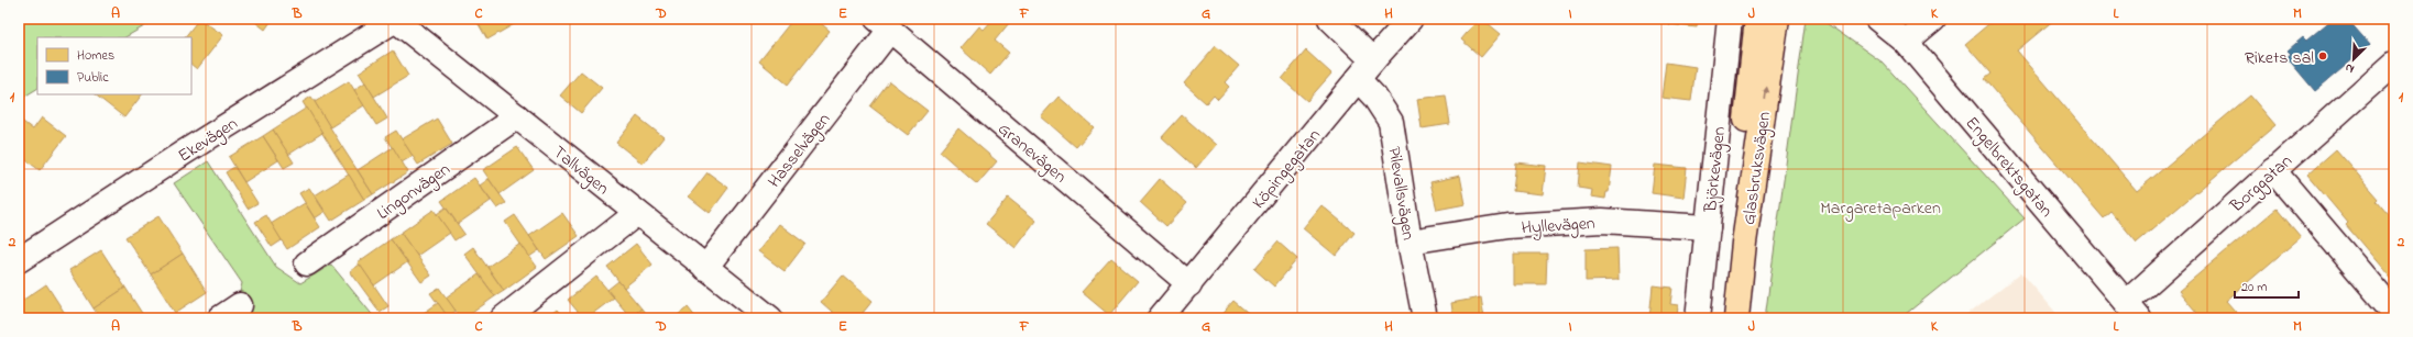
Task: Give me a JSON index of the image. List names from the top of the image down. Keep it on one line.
{"streets":{"main road":["Glasbruksvägen"],"street":["Ekevägen","Hasselvägen","Granevägen","Engelbrektsgatan","Köpingegatan","Tallvägen","Björkevägen","Borggatan","Lingonvägen","Pilevallsvägen","Hyllevägen"]},"crossings":[["Ekevägen","Tallvägen"],["Hasselvägen","Granevägen"],["Hasselvägen","Tallvägen"],["Granevägen","Köpingegatan"],["Engelbrektsgatan","Borggatan"],["Köpingegatan","Pilevallsvägen"],["Tallvägen","Lingonvägen"],["Björkevägen","Hyllevägen"],["Pilevallsvägen","Hyllevägen"]],"parks":["Margaretaparken"],"places":["Rikets sal"],"legend":["Homes","Public"],"scale_bar":"20 m","north":"bottom left","grid":{"columns":["A","B","C","D","E","F","G","H","I","J","K","L","M"],"rows":["1","2"]}}
